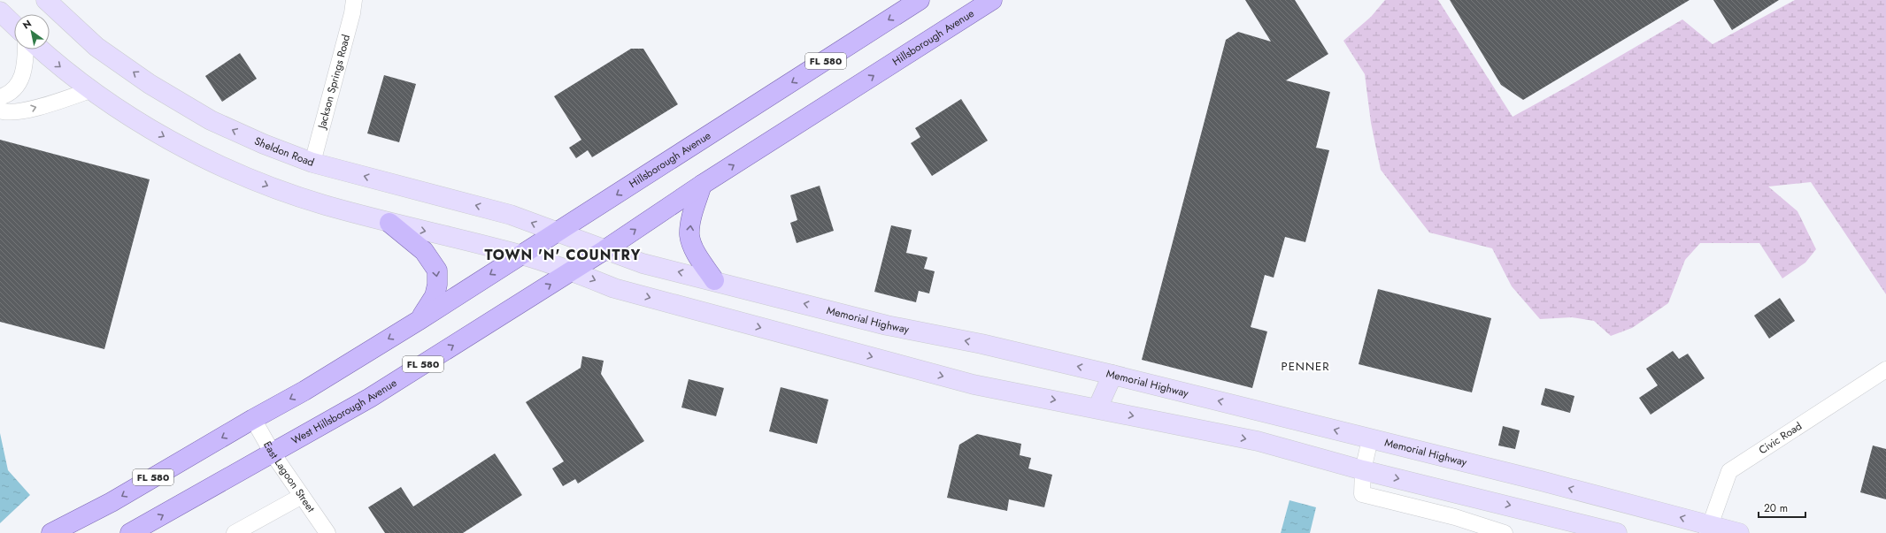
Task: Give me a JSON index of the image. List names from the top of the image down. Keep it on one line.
{"streets":{"main road":["Hillsborough Avenue","FL 580","Sheldon Road","Memorial Highway","West Hillsborough Avenue"],"street":["Jackson Springs Road","Civic Road","East Lagoon Street"]},"crossings":[["Hillsborough Avenue","FL 580"],["Hillsborough Avenue","Sheldon Road"],["Hillsborough Avenue","Memorial Highway"],["Hillsborough Avenue","West Hillsborough Avenue"],["FL 580","East Lagoon Street"],["Jackson Springs Road","Sheldon Road"],["Sheldon Road","Memorial Highway"],["Memorial Highway","Civic Road"],["West Hillsborough Avenue","East Lagoon Street"]],"districts":["TOWN 'N' COUNTRY","PENNER"],"scale_bar":"20 m","north":"top left"}
